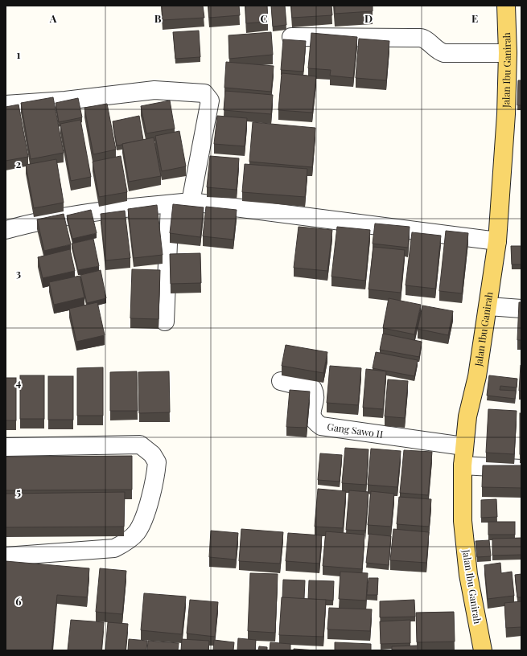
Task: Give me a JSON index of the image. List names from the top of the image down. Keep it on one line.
{"streets":{"main road":["Jalan Ibu Ganirah"],"street":["Gang Sawo II"]},"crossings":[["Jalan Ibu Ganirah","Gang Sawo II"]],"grid":{"columns":["A","B","C","D","E"],"rows":["1","2","3","4","5","6"]}}
